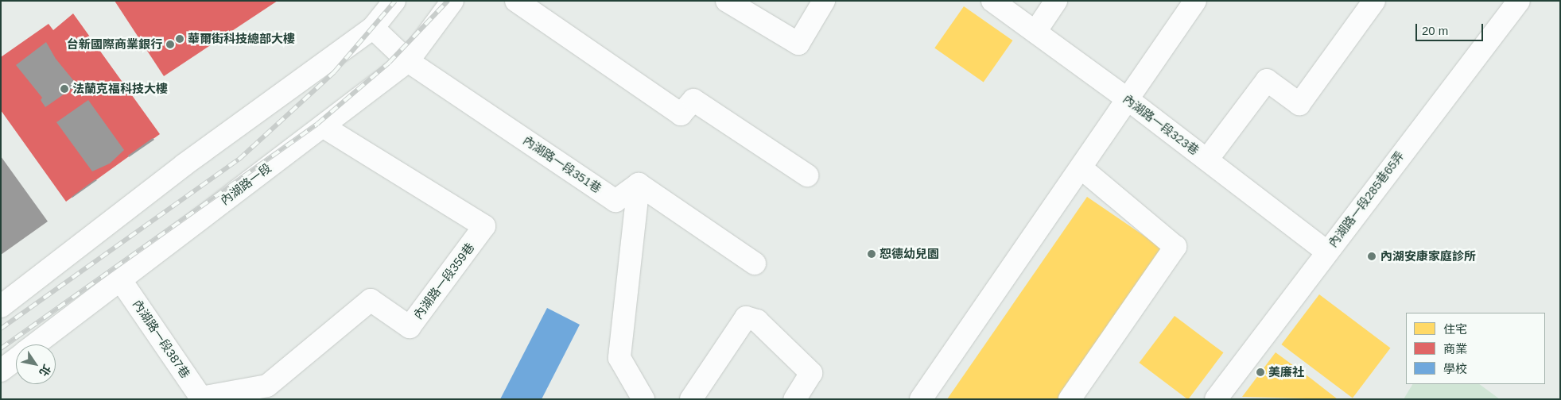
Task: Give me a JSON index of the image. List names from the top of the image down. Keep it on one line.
{"streets":{"street":["內湖路一段323巷","內湖路一段351巷","內湖路一段","內湖路一段285巷65弄","內湖路一段359巷","內湖路一段387巷"]},"crossings":[["內湖路一段323巷","內湖路一段285巷65弄"],["內湖路一段351巷","內湖路一段"],["內湖路一段","內湖路一段359巷"],["內湖路一段","內湖路一段387巷"],["內湖路一段359巷","內湖路一段387巷"]],"places":["華爾街科技總部大樓","台新國際商業銀行","法蘭克福科技大樓","恕德幼兒園","內湖安康家庭診所","美廉社"],"legend":["住宅","商業","學校"],"scale_bar":"20 m","north":"bottom right"}
